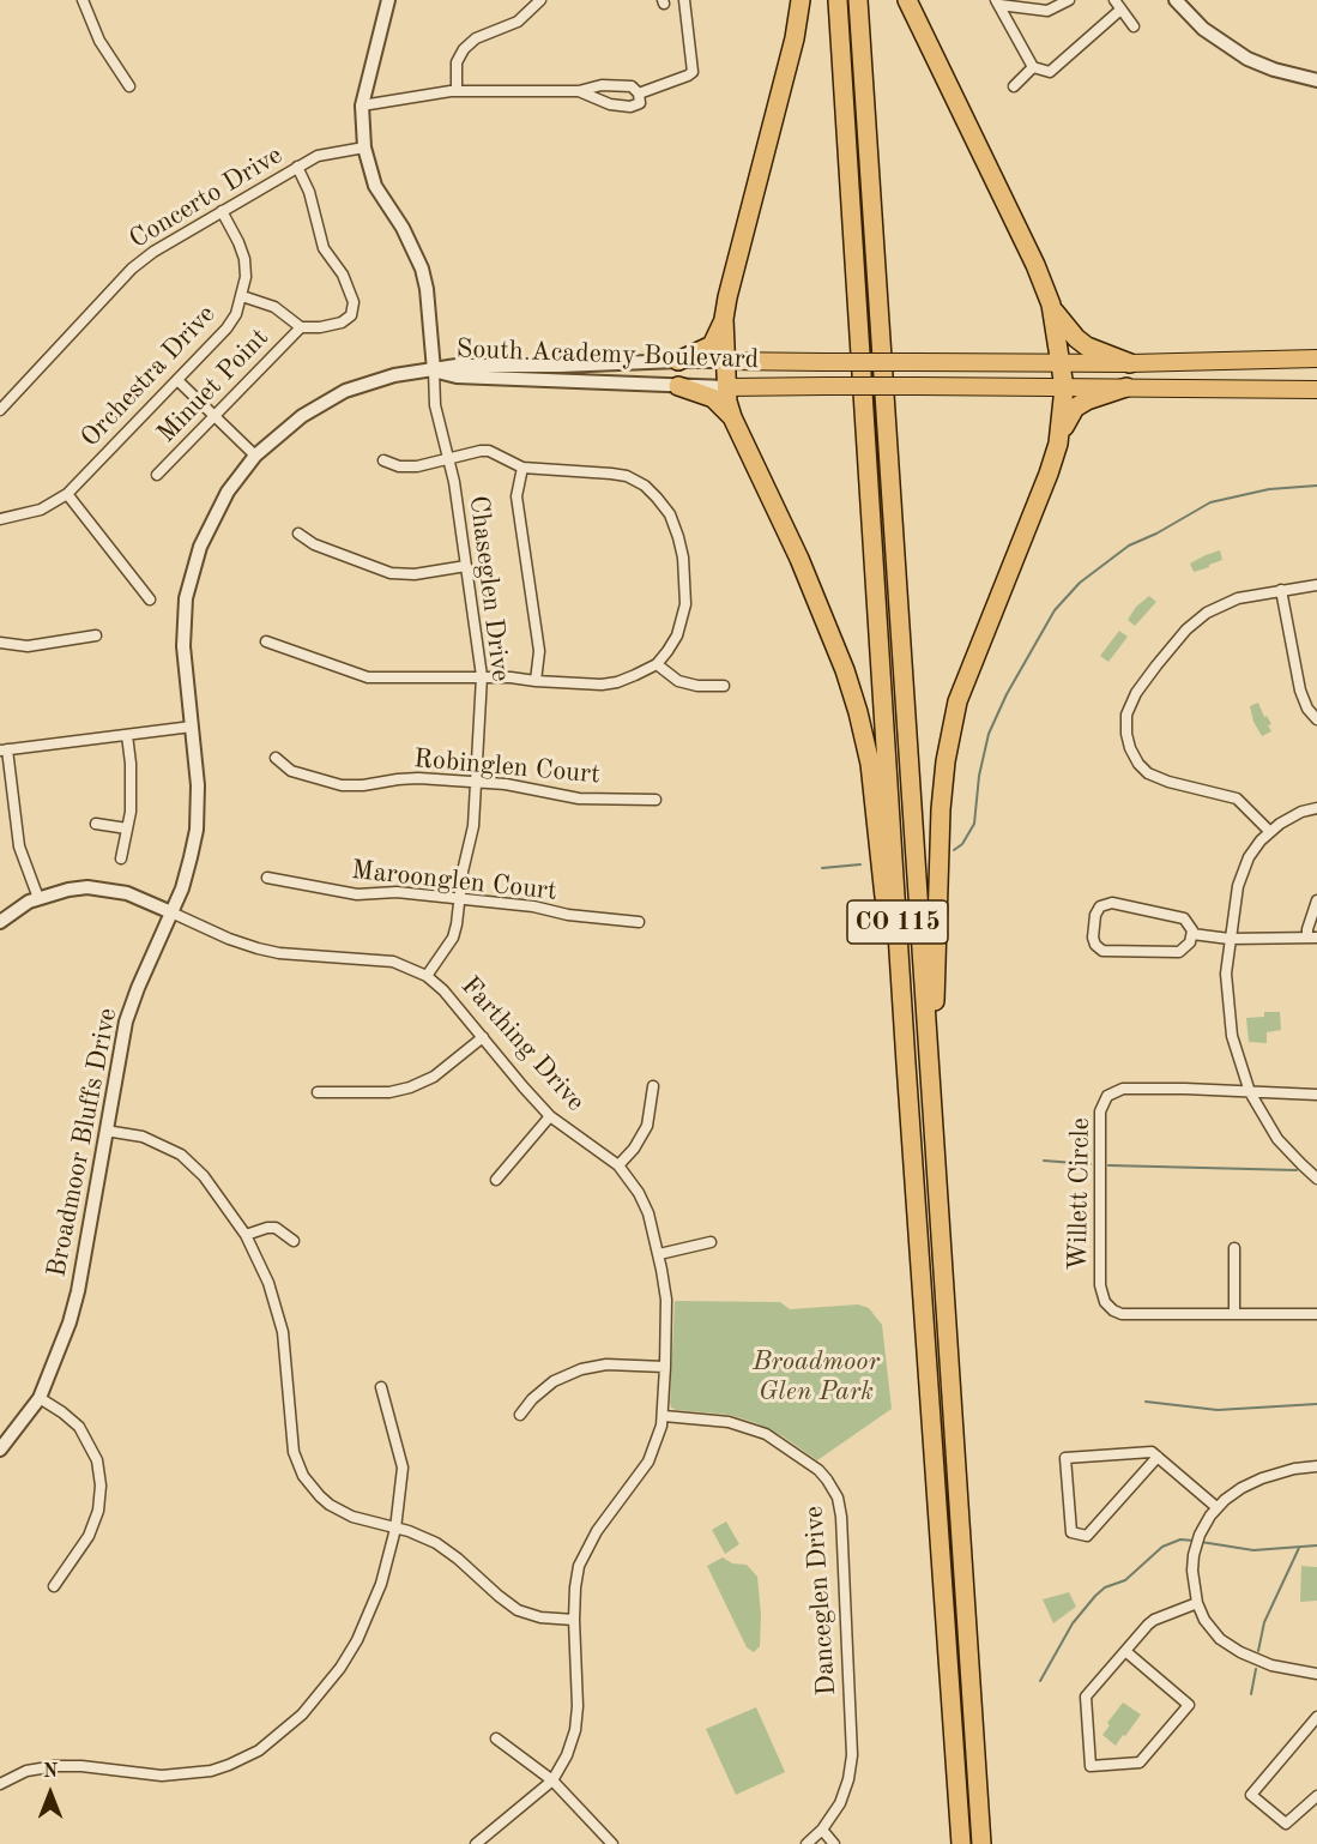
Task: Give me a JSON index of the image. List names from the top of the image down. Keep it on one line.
{"streets":{"highway":["South Academy Boulevard","CO 115"],"street":["Concerto Drive","Orchestra Drive","Minuet Point","Chaseglen Drive","Robinglen Court","Maroonglen Court","Farthing Drive","Broadmoor Bluffs Drive","Willett Circle","Danceglen Drive"]},"crossings":[["Concerto Drive","Orchestra Drive"],["South Academy Boulevard","Chaseglen Drive"],["South Academy Boulevard","Broadmoor Bluffs Drive"],["Chaseglen Drive","Robinglen Court"],["Chaseglen Drive","Maroonglen Court"],["Chaseglen Drive","Farthing Drive"],["Chaseglen Drive","Broadmoor Bluffs Drive"],["Farthing Drive","Broadmoor Bluffs Drive"],["Farthing Drive","Danceglen Drive"]],"parks":["Broadmoor Glen Park"],"north":"top"}
